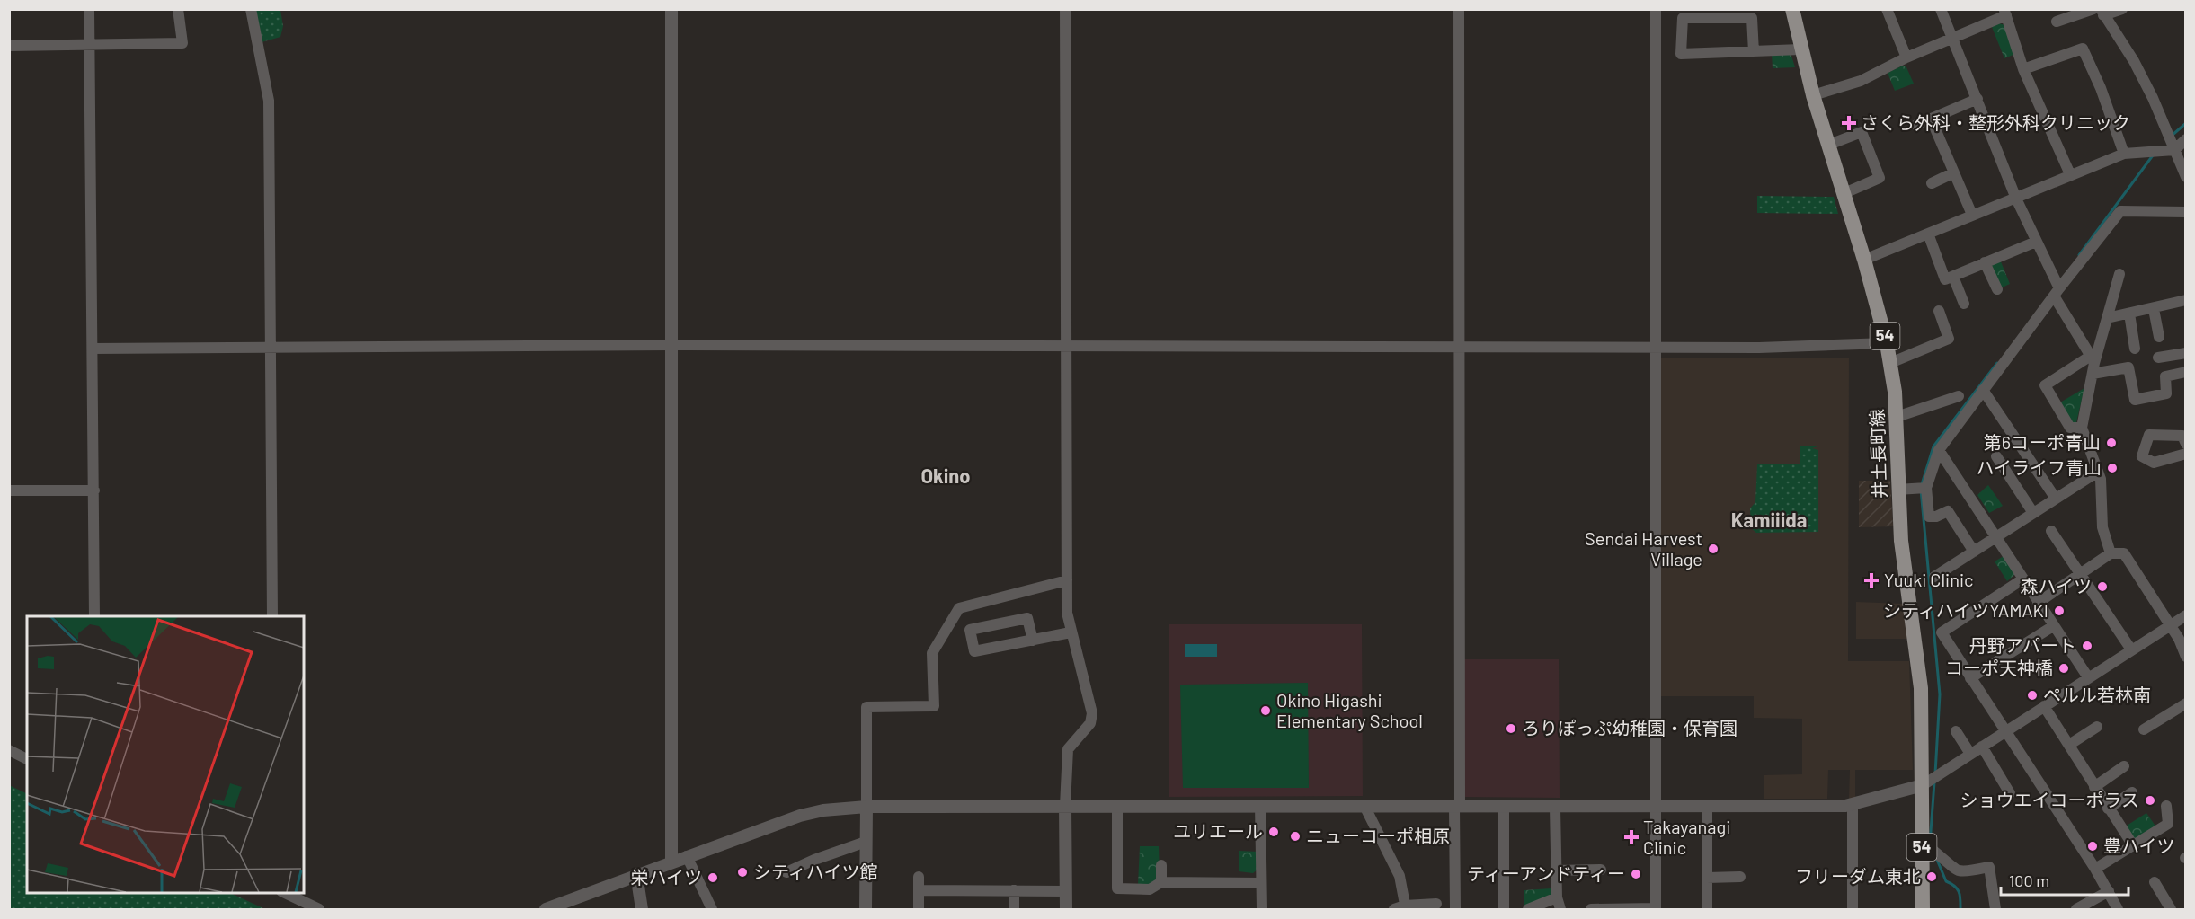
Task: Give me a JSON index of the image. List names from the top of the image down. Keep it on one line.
{"streets":{"main road":["54","井土長町線"]},"districts":["Okino","Kamiiida"],"places":{"health":["さくら外科・整形外科クリニック","Yuuki Clinic","Takayanagi Clinic"],"other":["第6コーポ青山","ハイライフ青山","Sendai Harvest Village","森ハイツ","シティハイツYAMAKI","丹野アパート","コーポ天神橋","ペルル若林南","Okino Higashi Elementary School","ろりぽっぷ幼稚園・保育園","ショウエイコーポラス","ユリエール","ニューコーポ相原","豊ハイツ","シティハイツ館","ティーアンドティー","フリーダム東北","栄ハイツ"]},"scale_bar":"100 m"}
